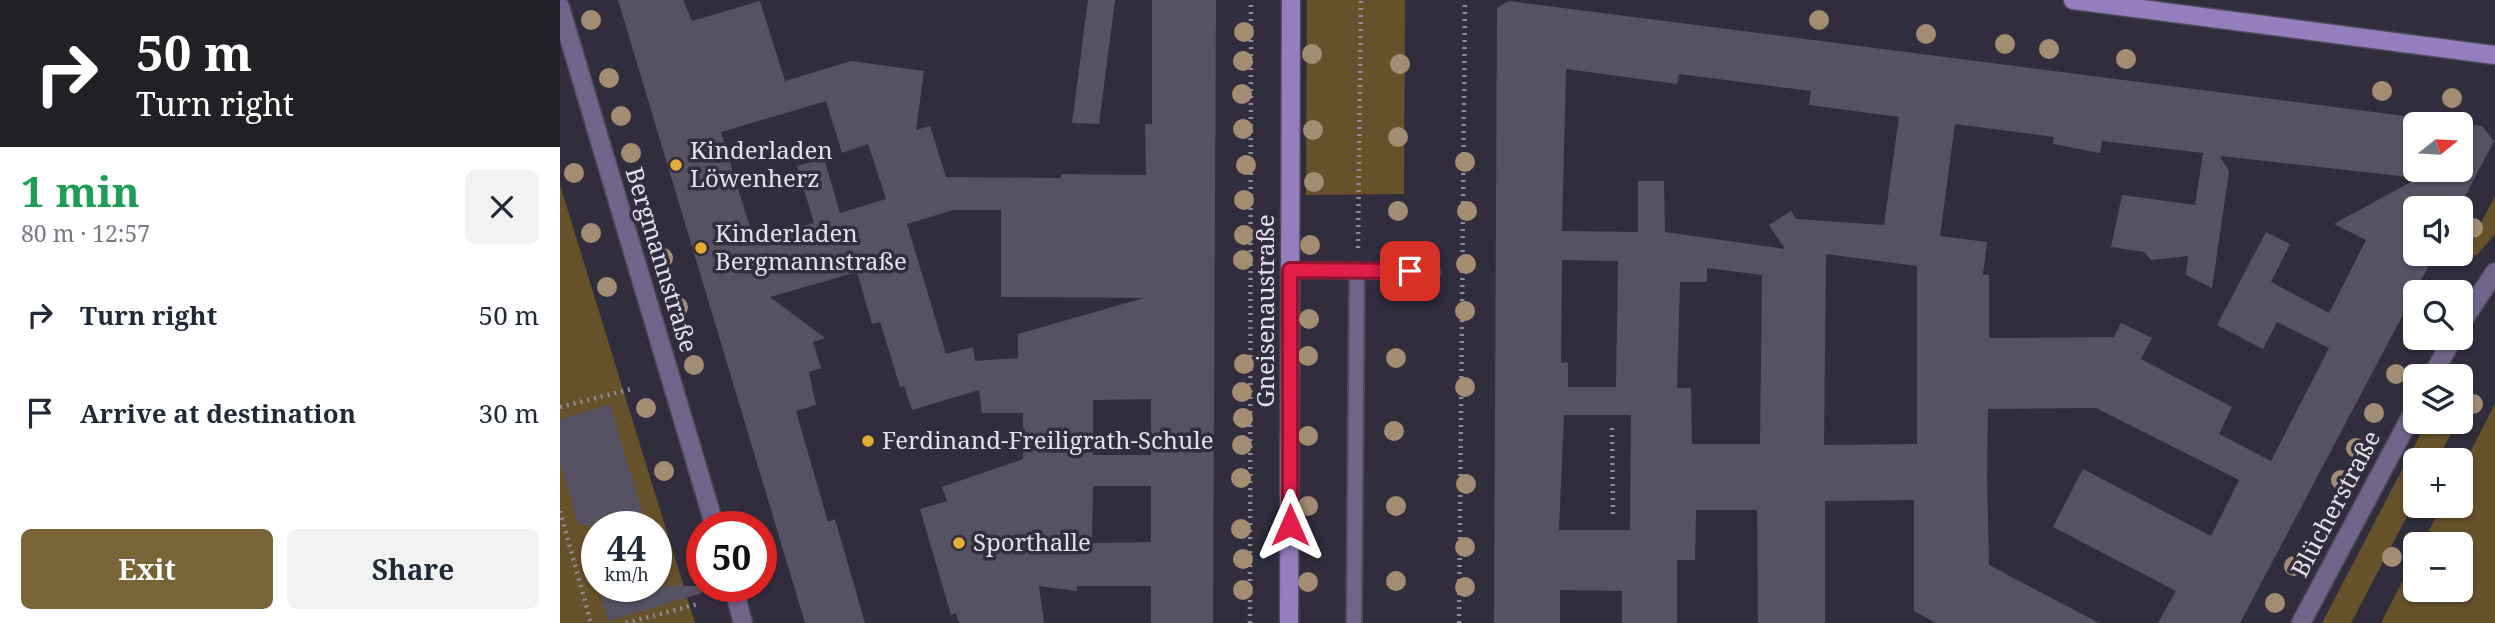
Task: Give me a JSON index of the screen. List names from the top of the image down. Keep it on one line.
{"streets":{"main road":["Gneisenaustraße"],"street":["Bergmannstraße","Blücherstraße"]},"places":["Kinderladen Löwenherz","Kinderladen Bergmannstraße","Ferdinand-Freiligrath-Schule","Sporthalle"],"north":"right","page":{"turn":["50 m","Turn right"],"map_buttons":["+","−"],"heading":["1 min","80 m · 12:57"],"list":[{"name":"Turn right","value":"50 m"},{"name":"Arrive at destination","value":"30 m"}],"speed":"44 km/h","limit":"50","buttons":["Exit","Share"]}}
